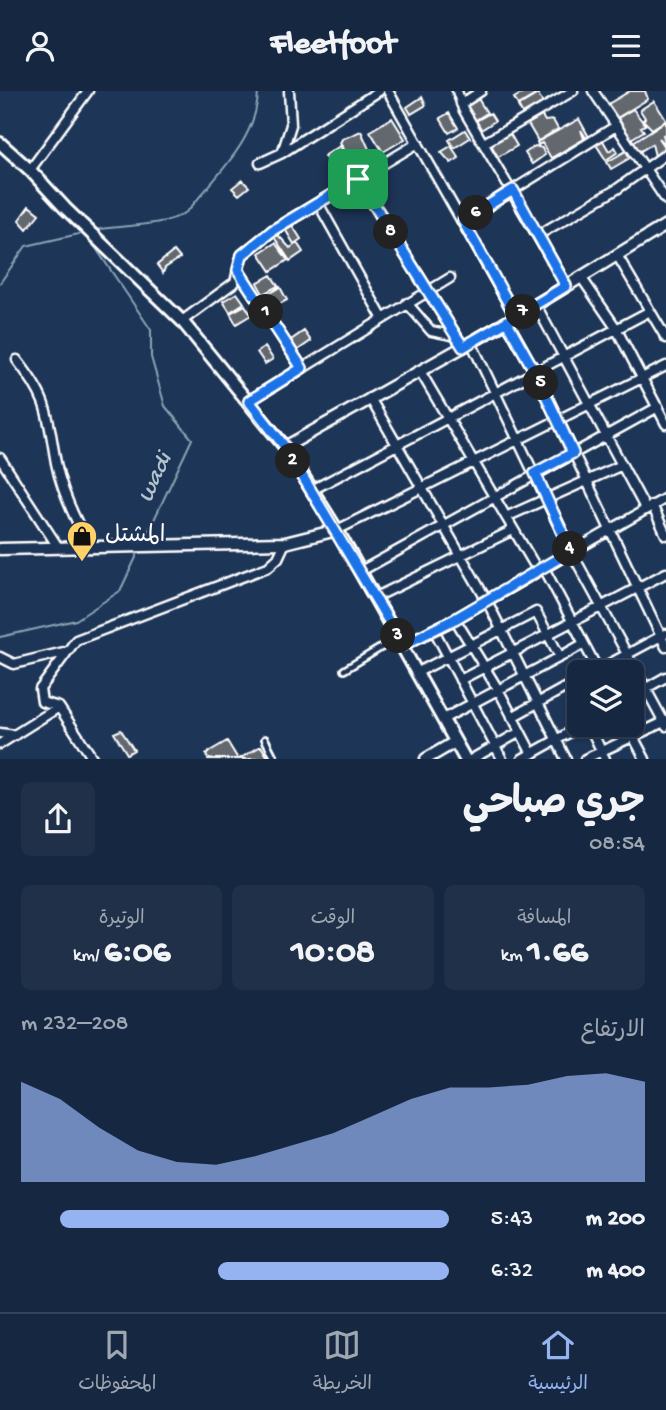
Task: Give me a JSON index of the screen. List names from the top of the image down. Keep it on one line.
{"water":["wadi"],"places":{"shop":["المشتل"]},"page":{"header":"Fleetfoot","pins":["6","8","1","7","5","2","4","3"],"heading":["جري صباحي","08:54"],"stats":[["المسافة","1.66 km"],["الوقت","10:08"],["الوتيرة","6:06 /km"]],"chart":["الارتفاع","208–232 m"],"list":[{"name":"200 m","note":"5:43"},{"name":"400 m","note":"6:32"}],"tabs":["الرئيسية","الخريطة","المحفوظات"]}}
